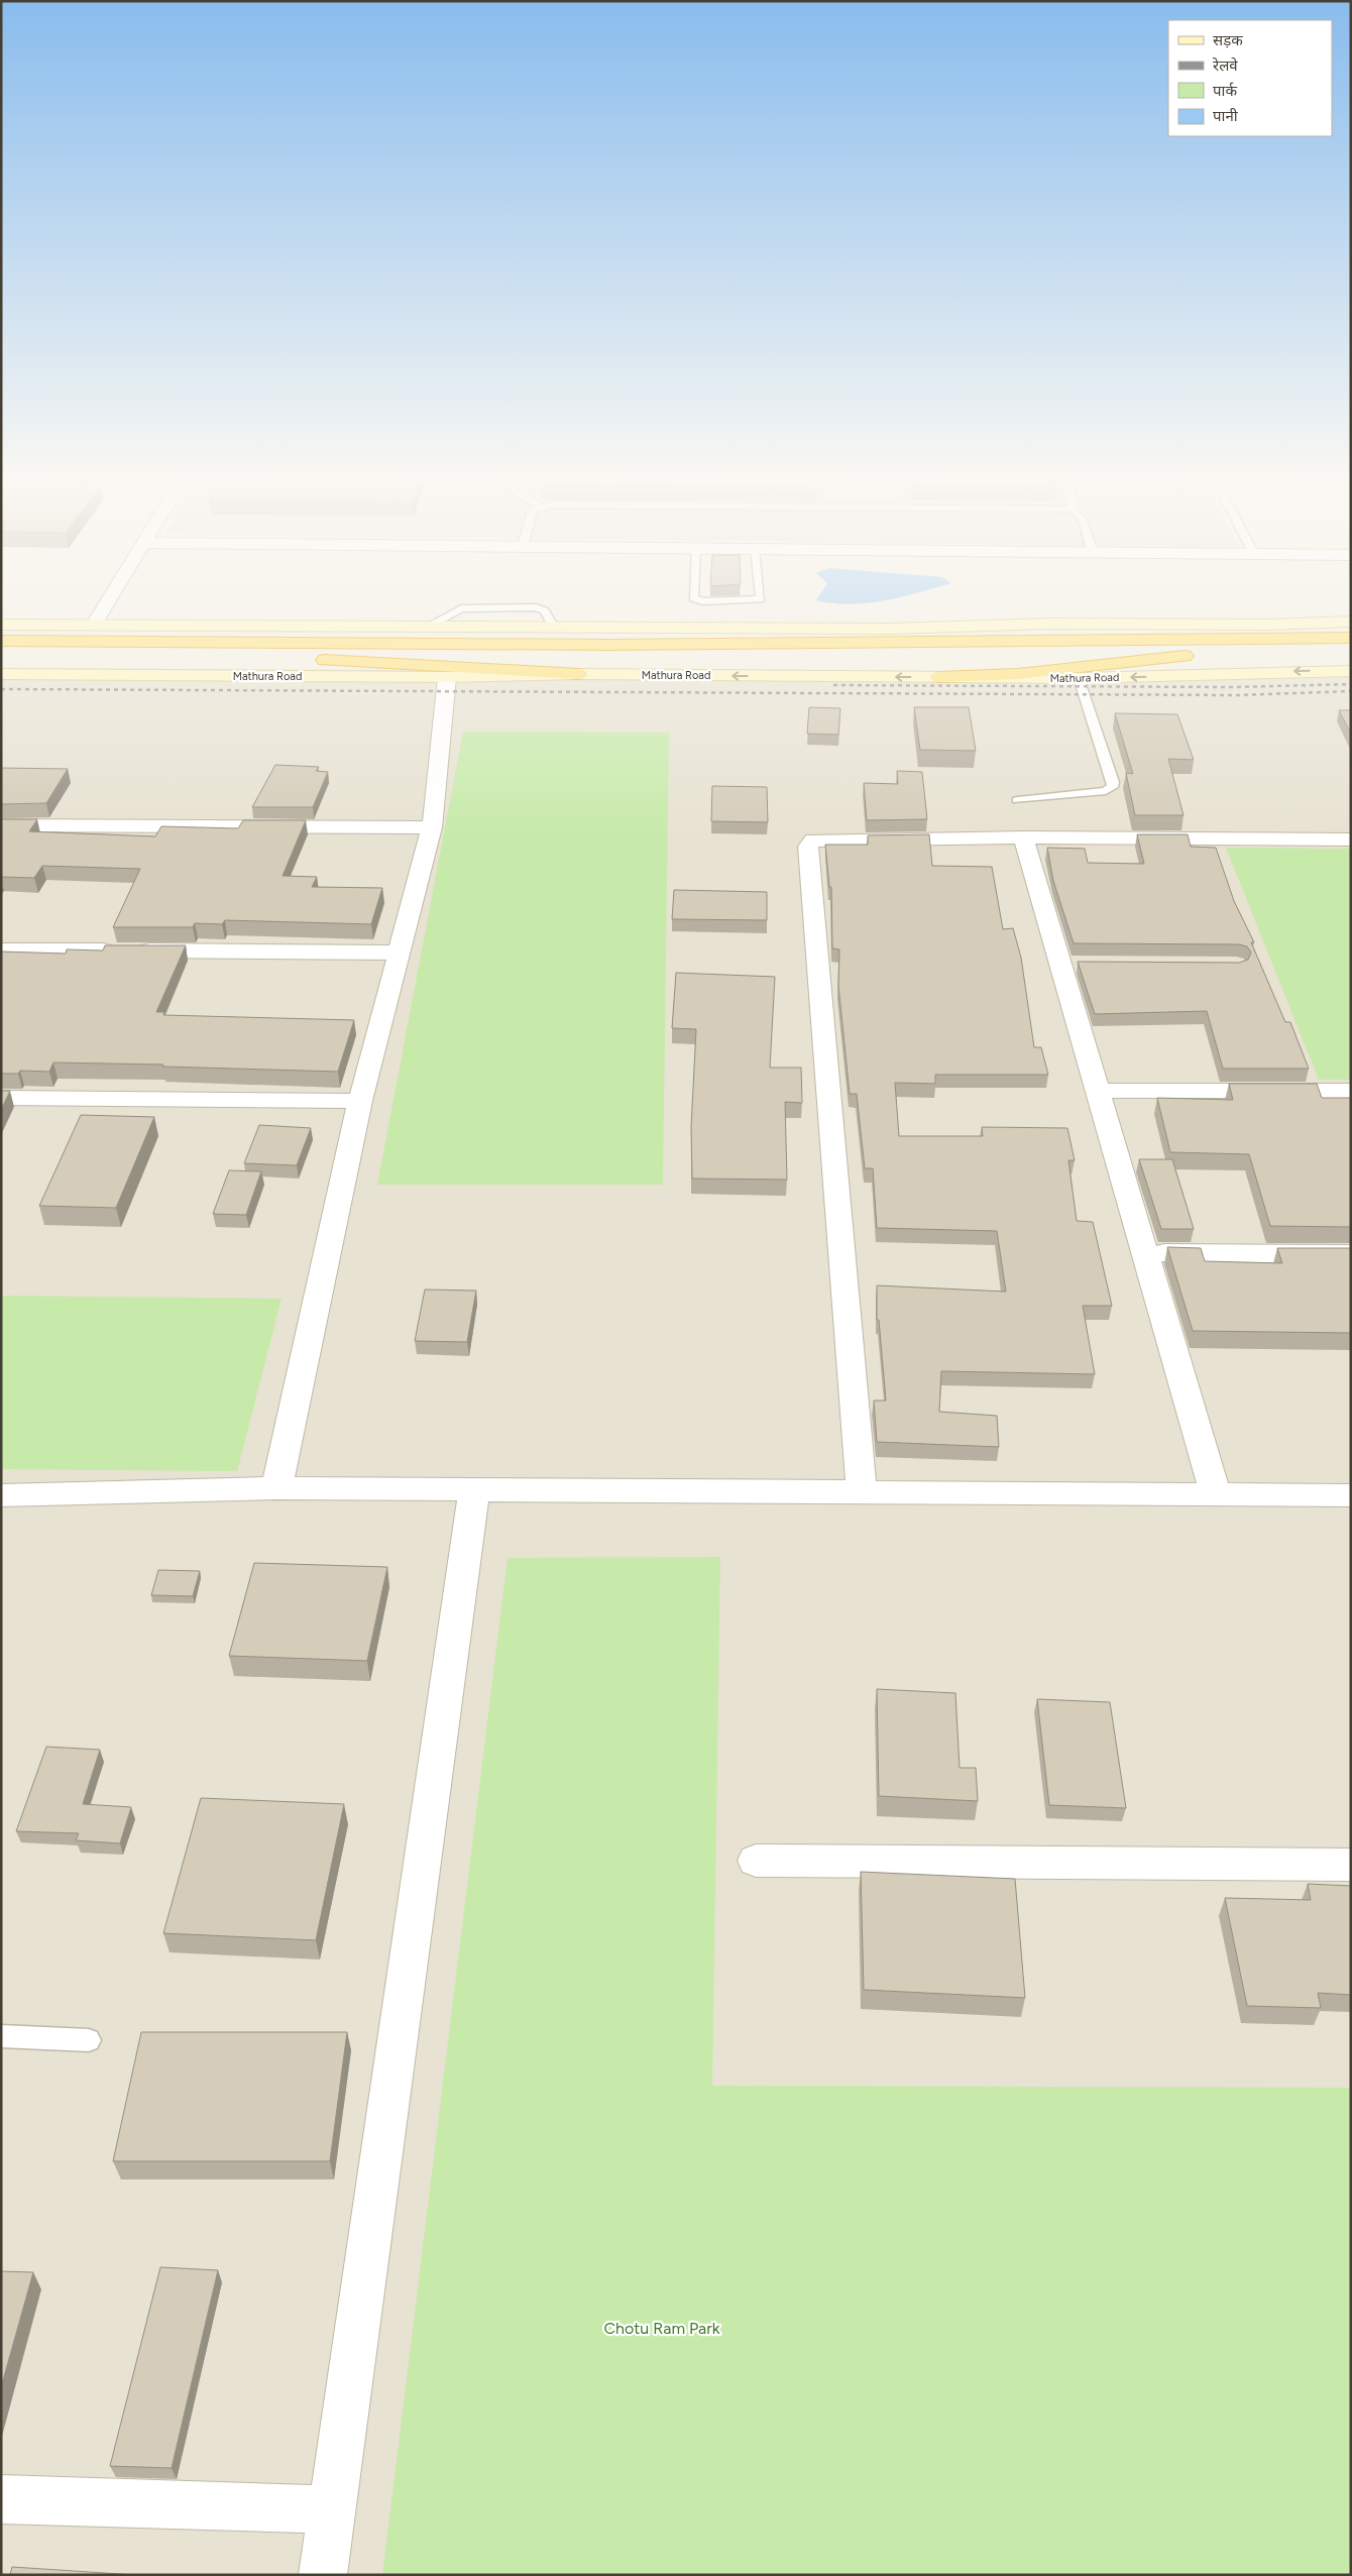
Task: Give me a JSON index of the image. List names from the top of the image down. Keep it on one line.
{"streets":{"highway":["Mathura Road"]},"parks":["Chotu Ram Park"],"legend":["सड़क","रेलवे","पार्क","पानी"]}
